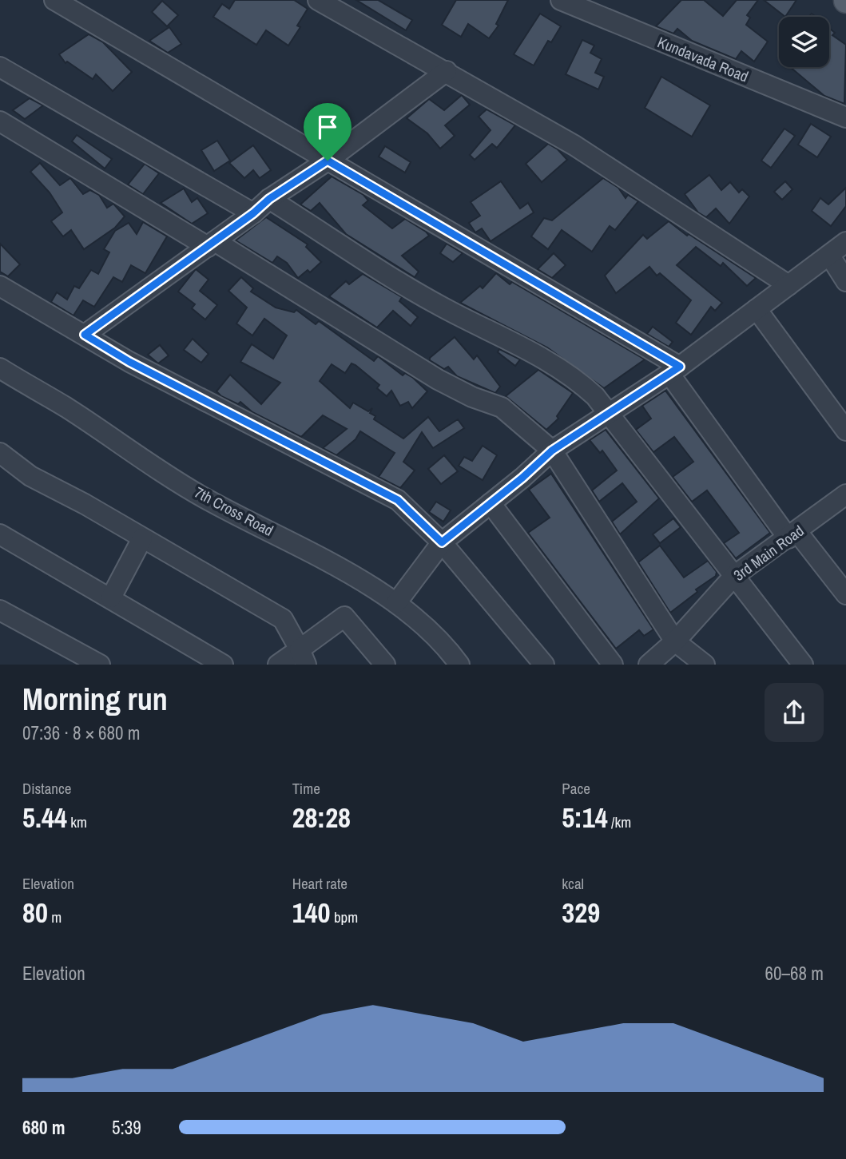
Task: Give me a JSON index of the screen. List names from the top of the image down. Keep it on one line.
{"streets":{"street":["Kundavada Road","7th Cross Road","3rd Main Road"]},"page":{"heading":["Morning run","07:36 · 8 × 680 m"],"stats":[["Distance","5.44 km"],["Time","28:28"],["Pace","5:14 /km"],["Elevation","80 m"],["Heart rate","140 bpm"],["kcal","329"]],"chart":["Elevation","60–68 m"],"list":[{"name":"680 m","note":"5:39"}]}}
